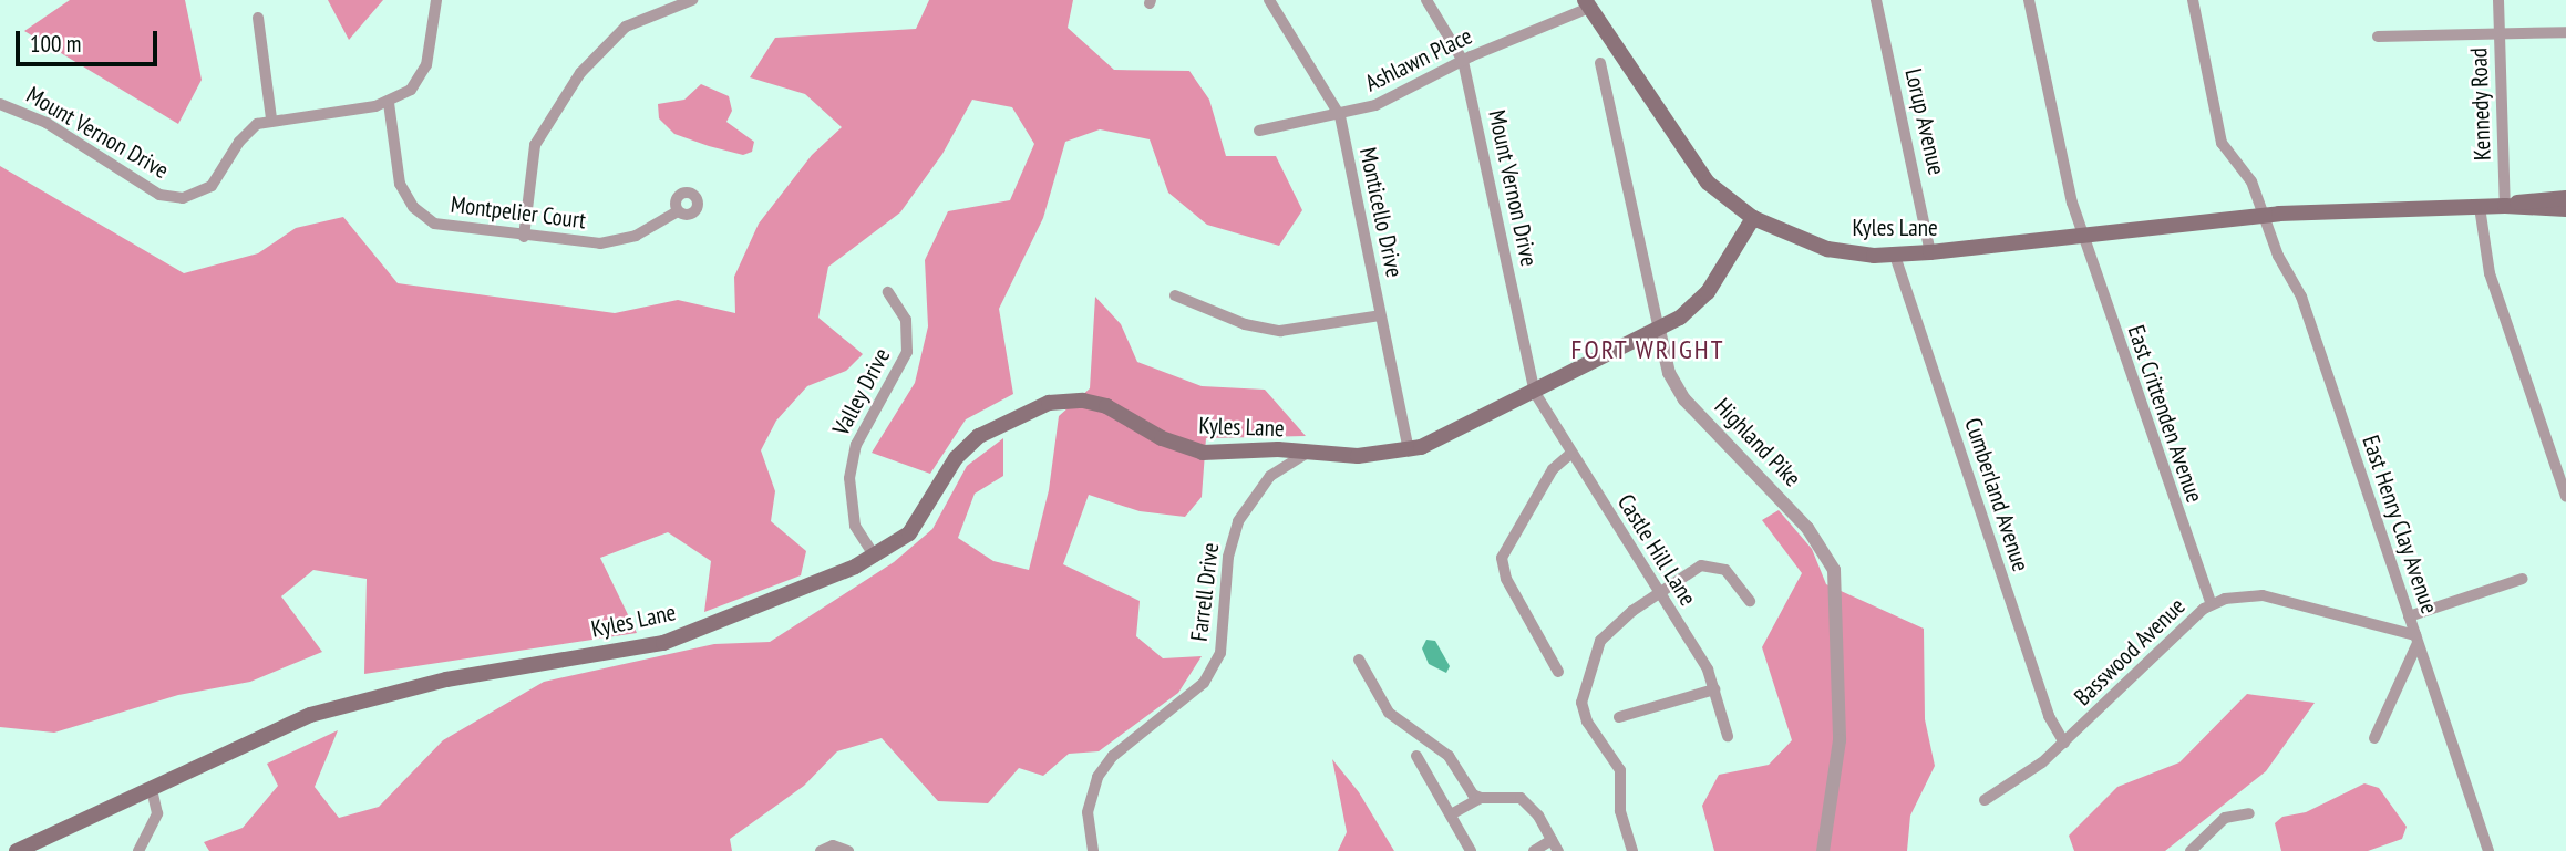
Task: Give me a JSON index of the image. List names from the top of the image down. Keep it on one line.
{"streets":{"main road":["Kyles Lane"],"street":["Ashlawn Place","Kennedy Road","Lorup Avenue","Mount Vernon Drive","Montpelier Court","Monticello Drive","Valley Drive","East Crittenden Avenue","Highland Pike","Cumberland Avenue","East Henry Clay Avenue","Castle Hill Lane","Farrell Drive","Basswood Avenue"]},"crossings":[["Ashlawn Place","Mount Vernon Drive"],["Ashlawn Place","Monticello Drive"],["Kennedy Road","Kyles Lane"],["Lorup Avenue","Kyles Lane"],["Mount Vernon Drive","Montpelier Court"],["Mount Vernon Drive","Kyles Lane"],["Mount Vernon Drive","Castle Hill Lane"],["Monticello Drive","Kyles Lane"],["Kyles Lane","Valley Drive"],["Kyles Lane","East Crittenden Avenue"],["Kyles Lane","Highland Pike"],["Kyles Lane","Cumberland Avenue"],["Kyles Lane","East Henry Clay Avenue"],["Kyles Lane","Castle Hill Lane"],["Kyles Lane","Farrell Drive"],["East Crittenden Avenue","Basswood Avenue"],["Cumberland Avenue","Basswood Avenue"],["East Henry Clay Avenue","Basswood Avenue"]],"districts":["FORT WRIGHT"],"scale_bar":"100 m"}
